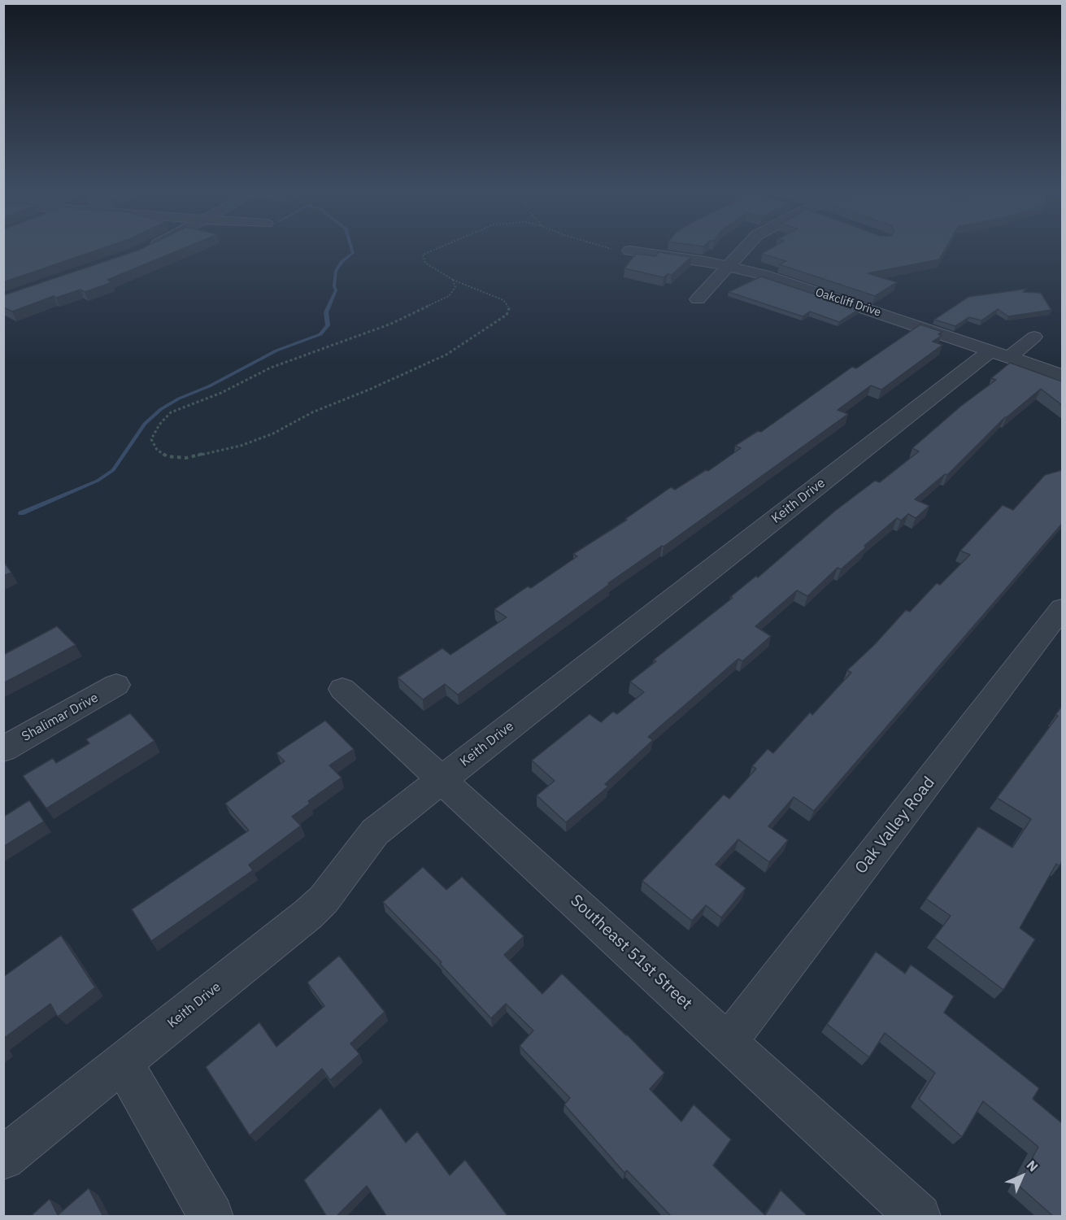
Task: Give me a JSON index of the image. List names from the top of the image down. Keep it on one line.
{"streets":{"street":["Oakcliff Drive","Keith Drive","Shalimar Drive","Oak Valley Road","Southeast 51st Street"]},"crossings":[["Oakcliff Drive","Keith Drive"],["Keith Drive","Southeast 51st Street"],["Oak Valley Road","Southeast 51st Street"]],"north":"top right"}
